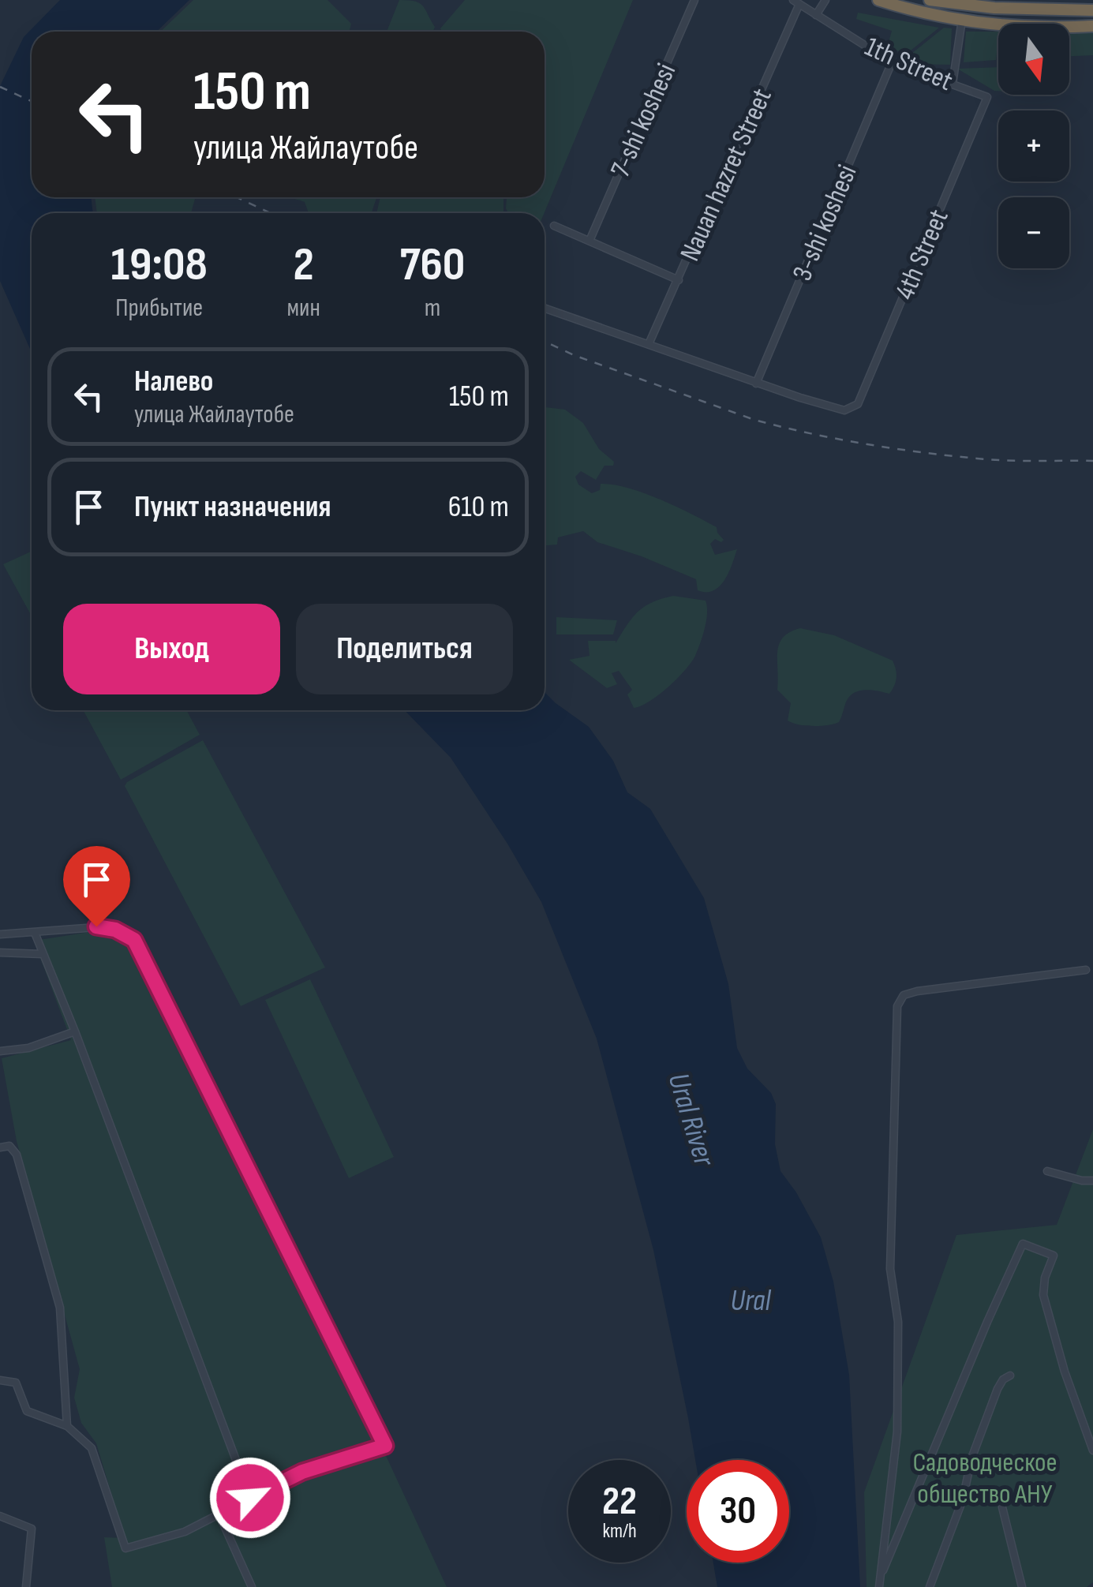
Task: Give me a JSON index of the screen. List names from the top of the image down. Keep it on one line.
{"streets":{"street":["1th Street","7-shi koshesi","Nauan hazret Street","3-shi koshesi","4th Street"]},"crossings":[["1th Street","Nauan hazret Street"],["1th Street","3-shi koshesi"],["1th Street","4th Street"],["3-shi koshesi","4th Street"]],"water":["Ural River","Ural"],"parks":["Садоводческое общество АНУ"],"north":"bottom","page":{"map_buttons":["+","−"],"turn":["150 m","улица Жайлаутобе"],"eta":["19:08","Прибытие","2","мин","760","m"],"list":[{"name":"Налево","note":"улица Жайлаутобе","value":"150 m"},{"name":"Пункт назначения","value":"610 m"}],"buttons":["Выход","Поделиться"],"speed":"22 km/h","limit":"30"}}
